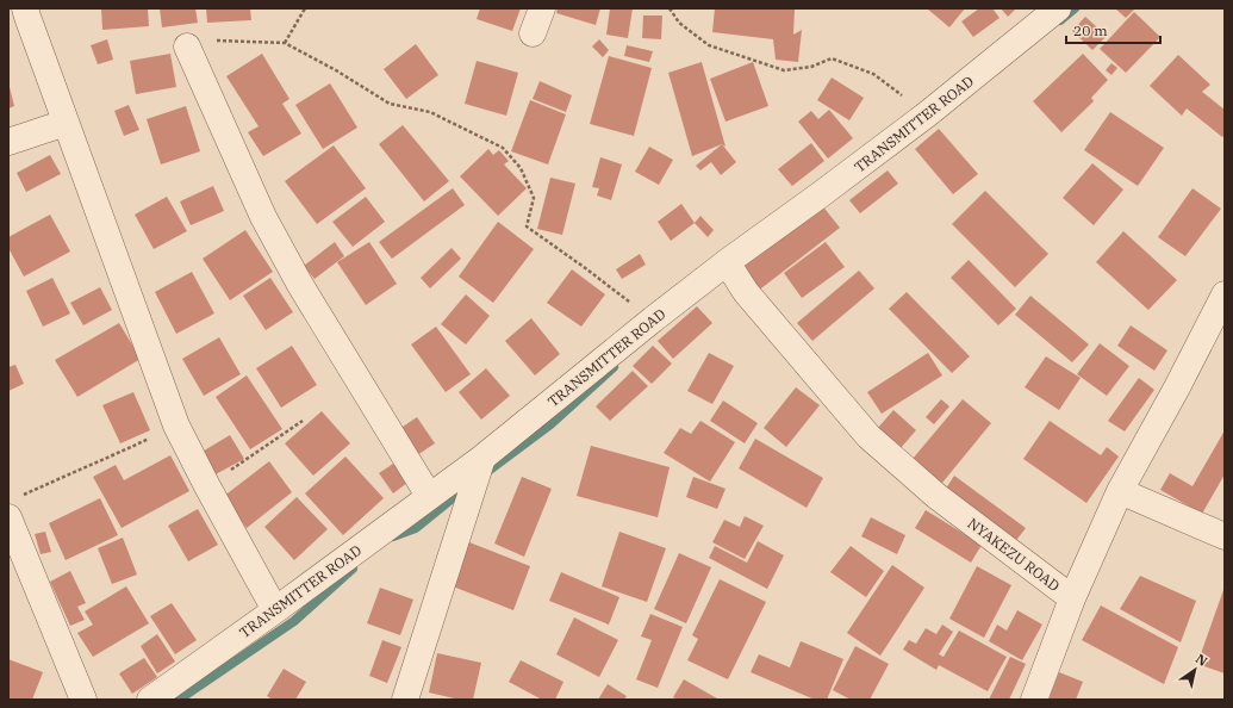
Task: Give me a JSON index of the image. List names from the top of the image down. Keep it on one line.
{"streets":{"street":["TRANSMITTER ROAD","NYAKEZU ROAD"]},"crossings":[["TRANSMITTER ROAD","NYAKEZU ROAD"]],"scale_bar":"20 m","north":"top right"}
